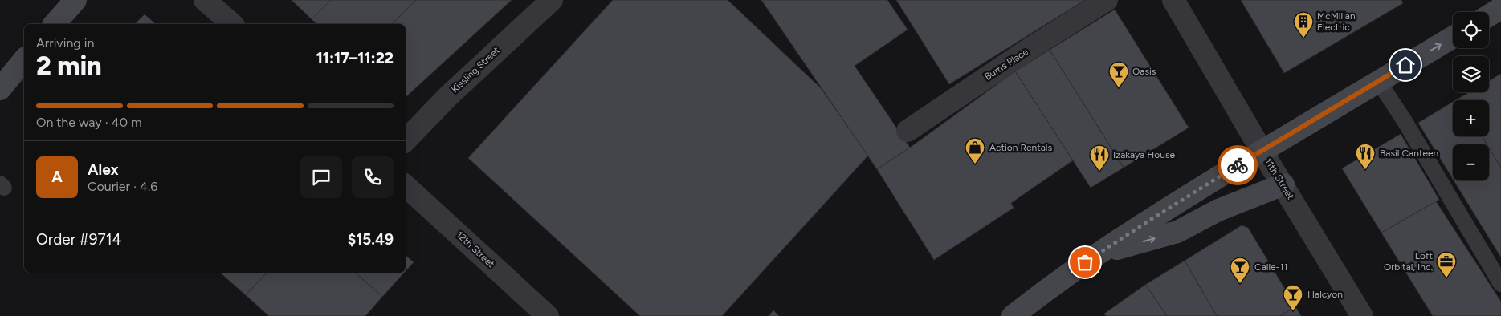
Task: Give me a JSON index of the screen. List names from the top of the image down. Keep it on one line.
{"streets":{"street":["Burns Place","Kissling Street","11th Street","12th Street"]},"places":{"building":["McMillan Electric"],"bar":["Oasis","Calle-11","Halcyon"],"shop":["Action Rentals"],"restaurant":["Basil Canteen","Izakaya House"],"office":["Loft Orbital, Inc."]},"page":{"map_buttons":["+","−"],"heading":["2 min","Arriving in","11:17–11:22"],"panel":["Alex","Courier · 4.6","Order #9714","$15.49"],"bar":"On the way · 40 m","round":"A"}}
